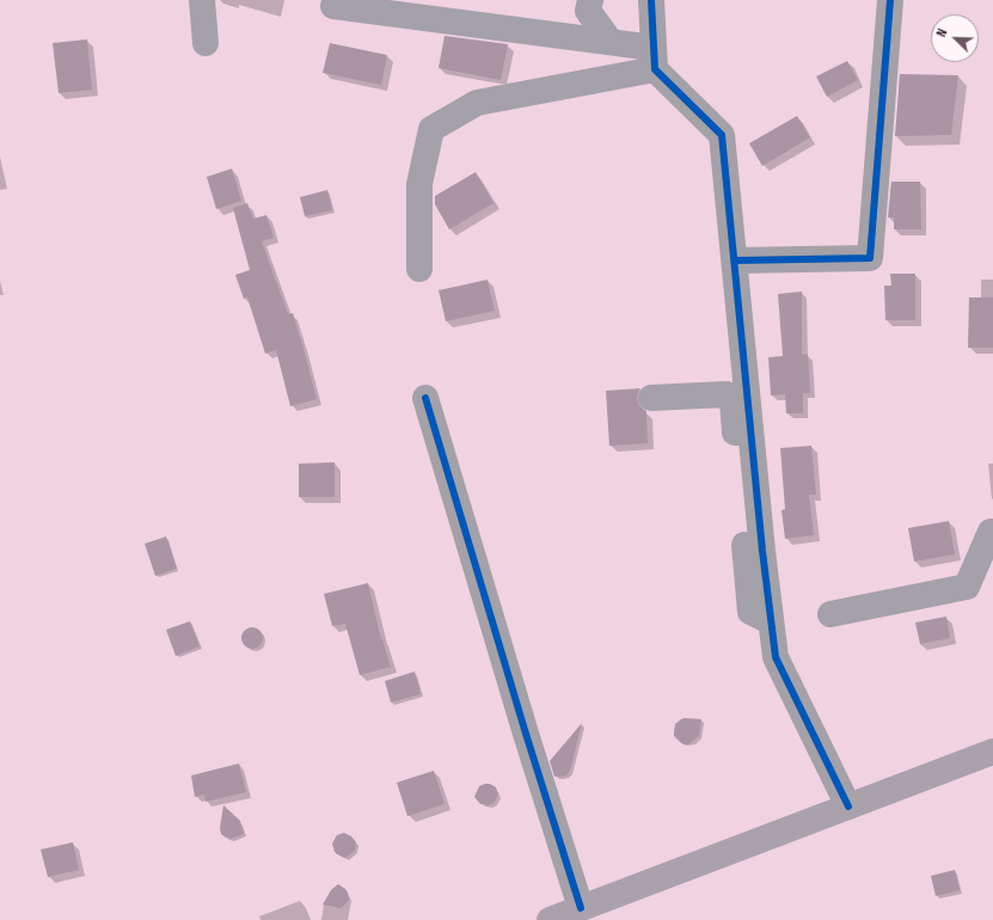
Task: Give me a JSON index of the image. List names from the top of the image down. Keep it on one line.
{"north":"top left"}
